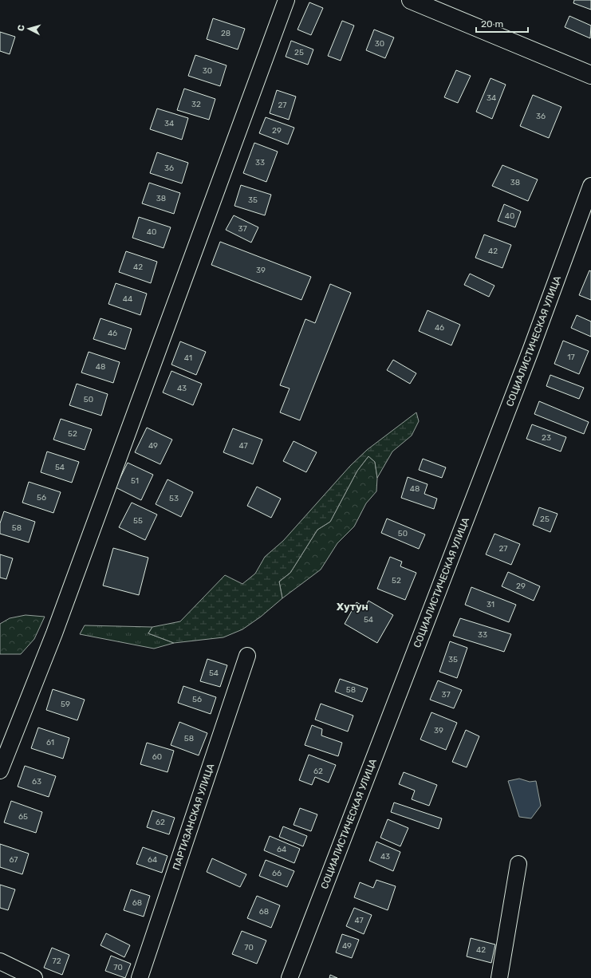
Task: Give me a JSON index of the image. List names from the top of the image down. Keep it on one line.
{"streets":{"street":["СОЦИАЛИСТИЧЕСКАЯ УЛИЦА","ПАРТИЗАНСКАЯ УЛИЦА"]},"districts":["Хутун"],"house_numbers":["28","30","25","30","34","32","27","36","34","29","33","36","38","38","35","40","37","40","42","42","39","44","46","46","17","41","48","43","50","52","23","49","47","54","51","48","56","53","25","55","58","50","27","52","29","31","54","33","35","54","58","37","56","59","39","58","61","60","62","63","65","62","64","43","67","64","66","68","68","47","49","70","42","72","70"],"scale_bar":"20 m","north":"left"}
